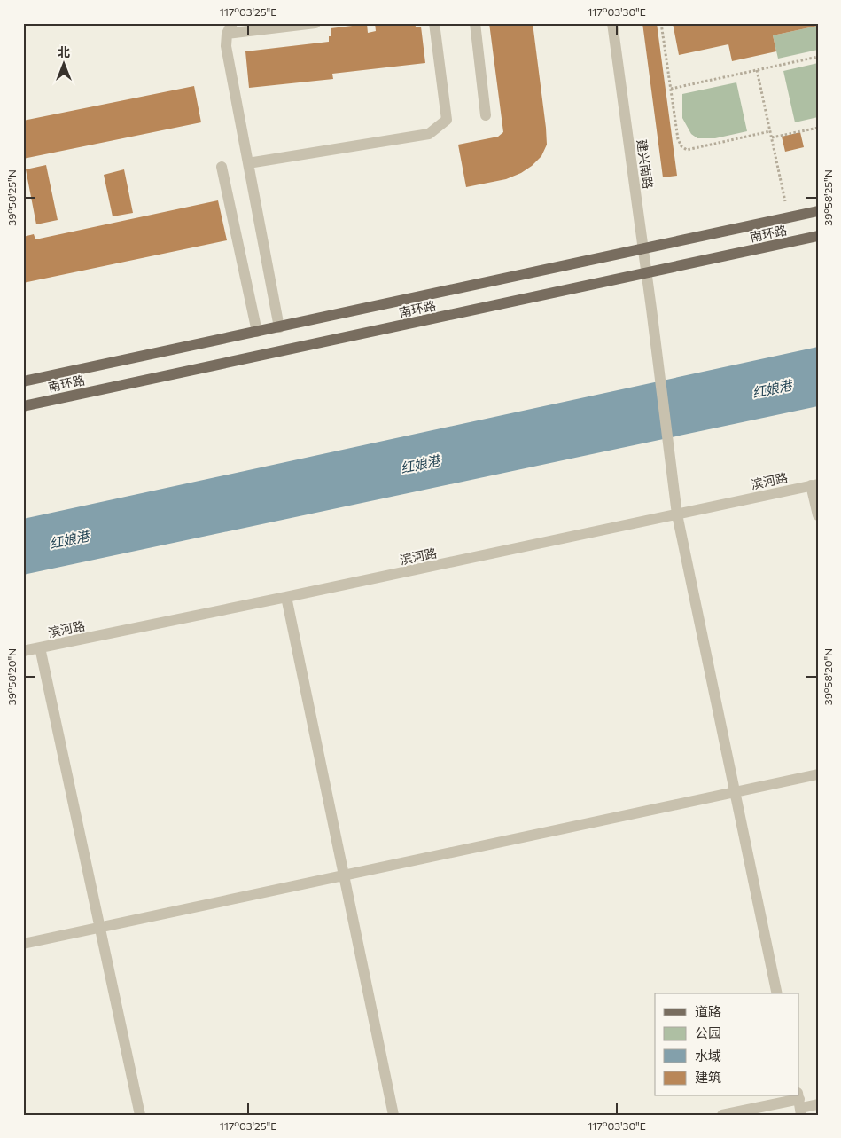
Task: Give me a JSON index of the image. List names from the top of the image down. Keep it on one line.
{"streets":{"main road":["南环路"],"street":["建兴南路","滨河路"]},"crossings":[["建兴南路","南环路"],["建兴南路","滨河路"]],"water":["红娘港"],"legend":["道路","公园","水域","建筑"],"north":"top","coordinates":["117°03'25\"E","117°03'30\"E","39°58'25\"N","39°58'20\"N"]}
